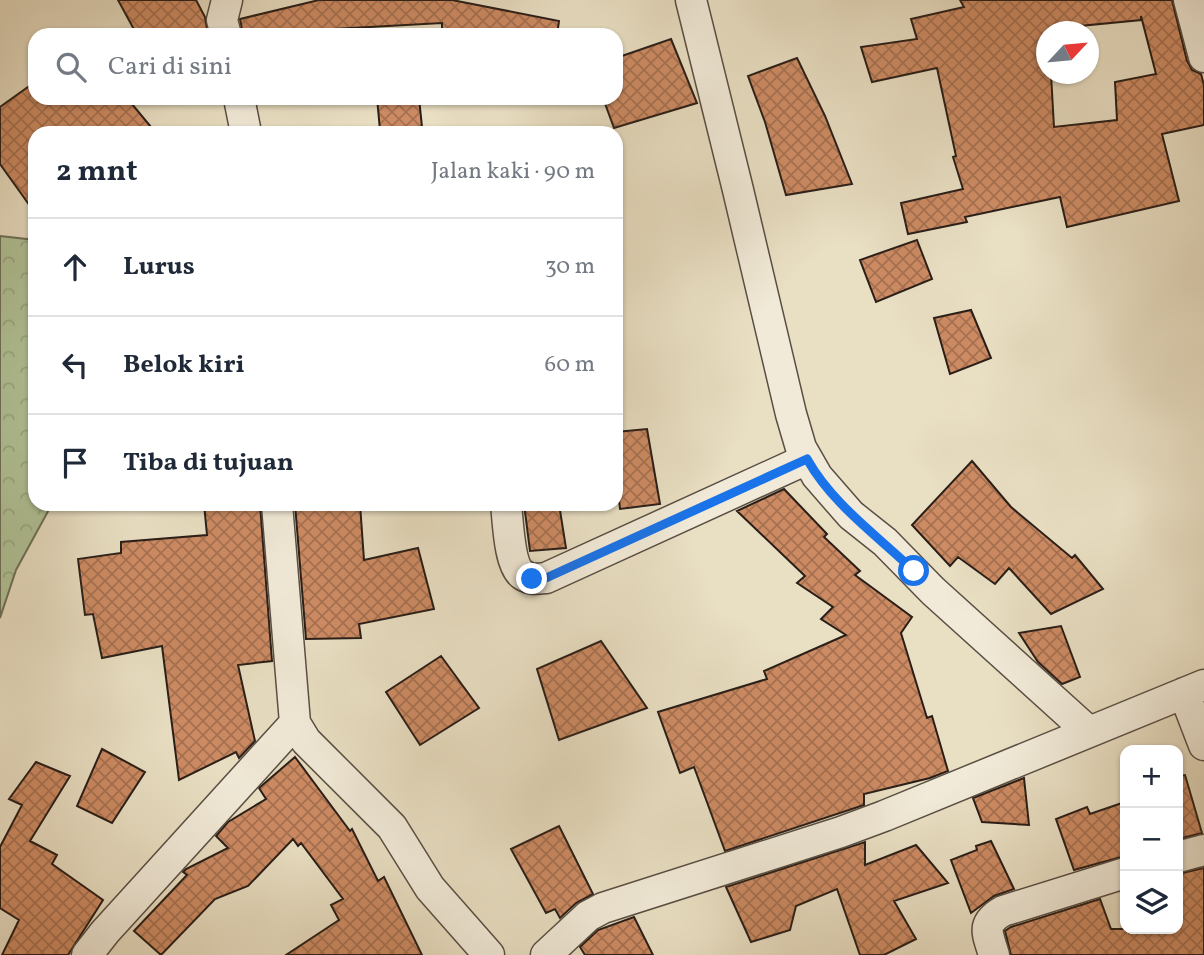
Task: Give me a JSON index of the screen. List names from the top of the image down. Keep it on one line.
{"north":"top right","page":{"search":"Cari di sini","heading":["2 mnt","Jalan kaki · 90 m"],"list":[["Lurus","30 m"],["Belok kiri","60 m"],"Tiba di tujuan"],"map_buttons":["+","−"]}}
